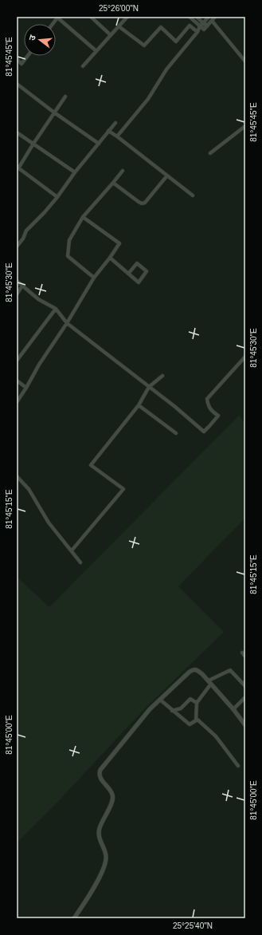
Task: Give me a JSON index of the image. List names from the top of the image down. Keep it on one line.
{"north":"left","coordinates":["25°26'00\"N","81°45'45\"E","81°45'30\"E","81°45'15\"E","81°45'00\"E","25°25'40\"N"]}
